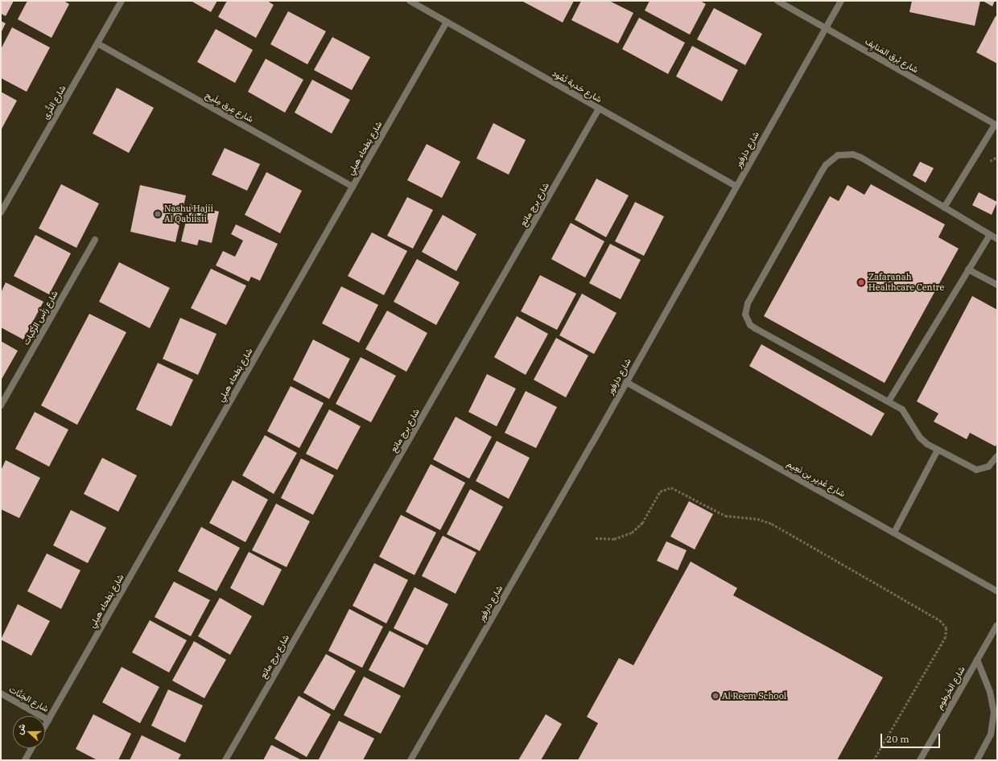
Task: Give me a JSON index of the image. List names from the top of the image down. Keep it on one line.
{"streets":{"street":["شارع بُرق المَنايِف","شارع حَدبة ثَمُود","شارع الثَّرى","شارع عِرق مِلَيح","شارع بَطحاء هيلي","شارع دارفور","شارع برج مانع","شارع رَأس الرُّكبات","شارع غَدِير بن نَعِيم","شارع الخَرطوم","شارع الجَنَّات"]},"crossings":[["شارع بُرق المَنايِف","شارع دارفور"],["شارع حَدبة ثَمُود","شارع بَطحاء هيلي"],["شارع حَدبة ثَمُود","شارع دارفور"],["شارع حَدبة ثَمُود","شارع برج مانع"],["شارع الثَّرى","شارع عِرق مِلَيح"],["شارع عِرق مِلَيح","شارع بَطحاء هيلي"],["شارع بَطحاء هيلي","شارع الجَنَّات"],["شارع دارفور","شارع غَدِير بن نَعِيم"]],"places":["Nashu Hajii Al Qabiisii","Zafaranah Healthcare Centre","Al Reem School"],"scale_bar":"20 m","north":"left"}
